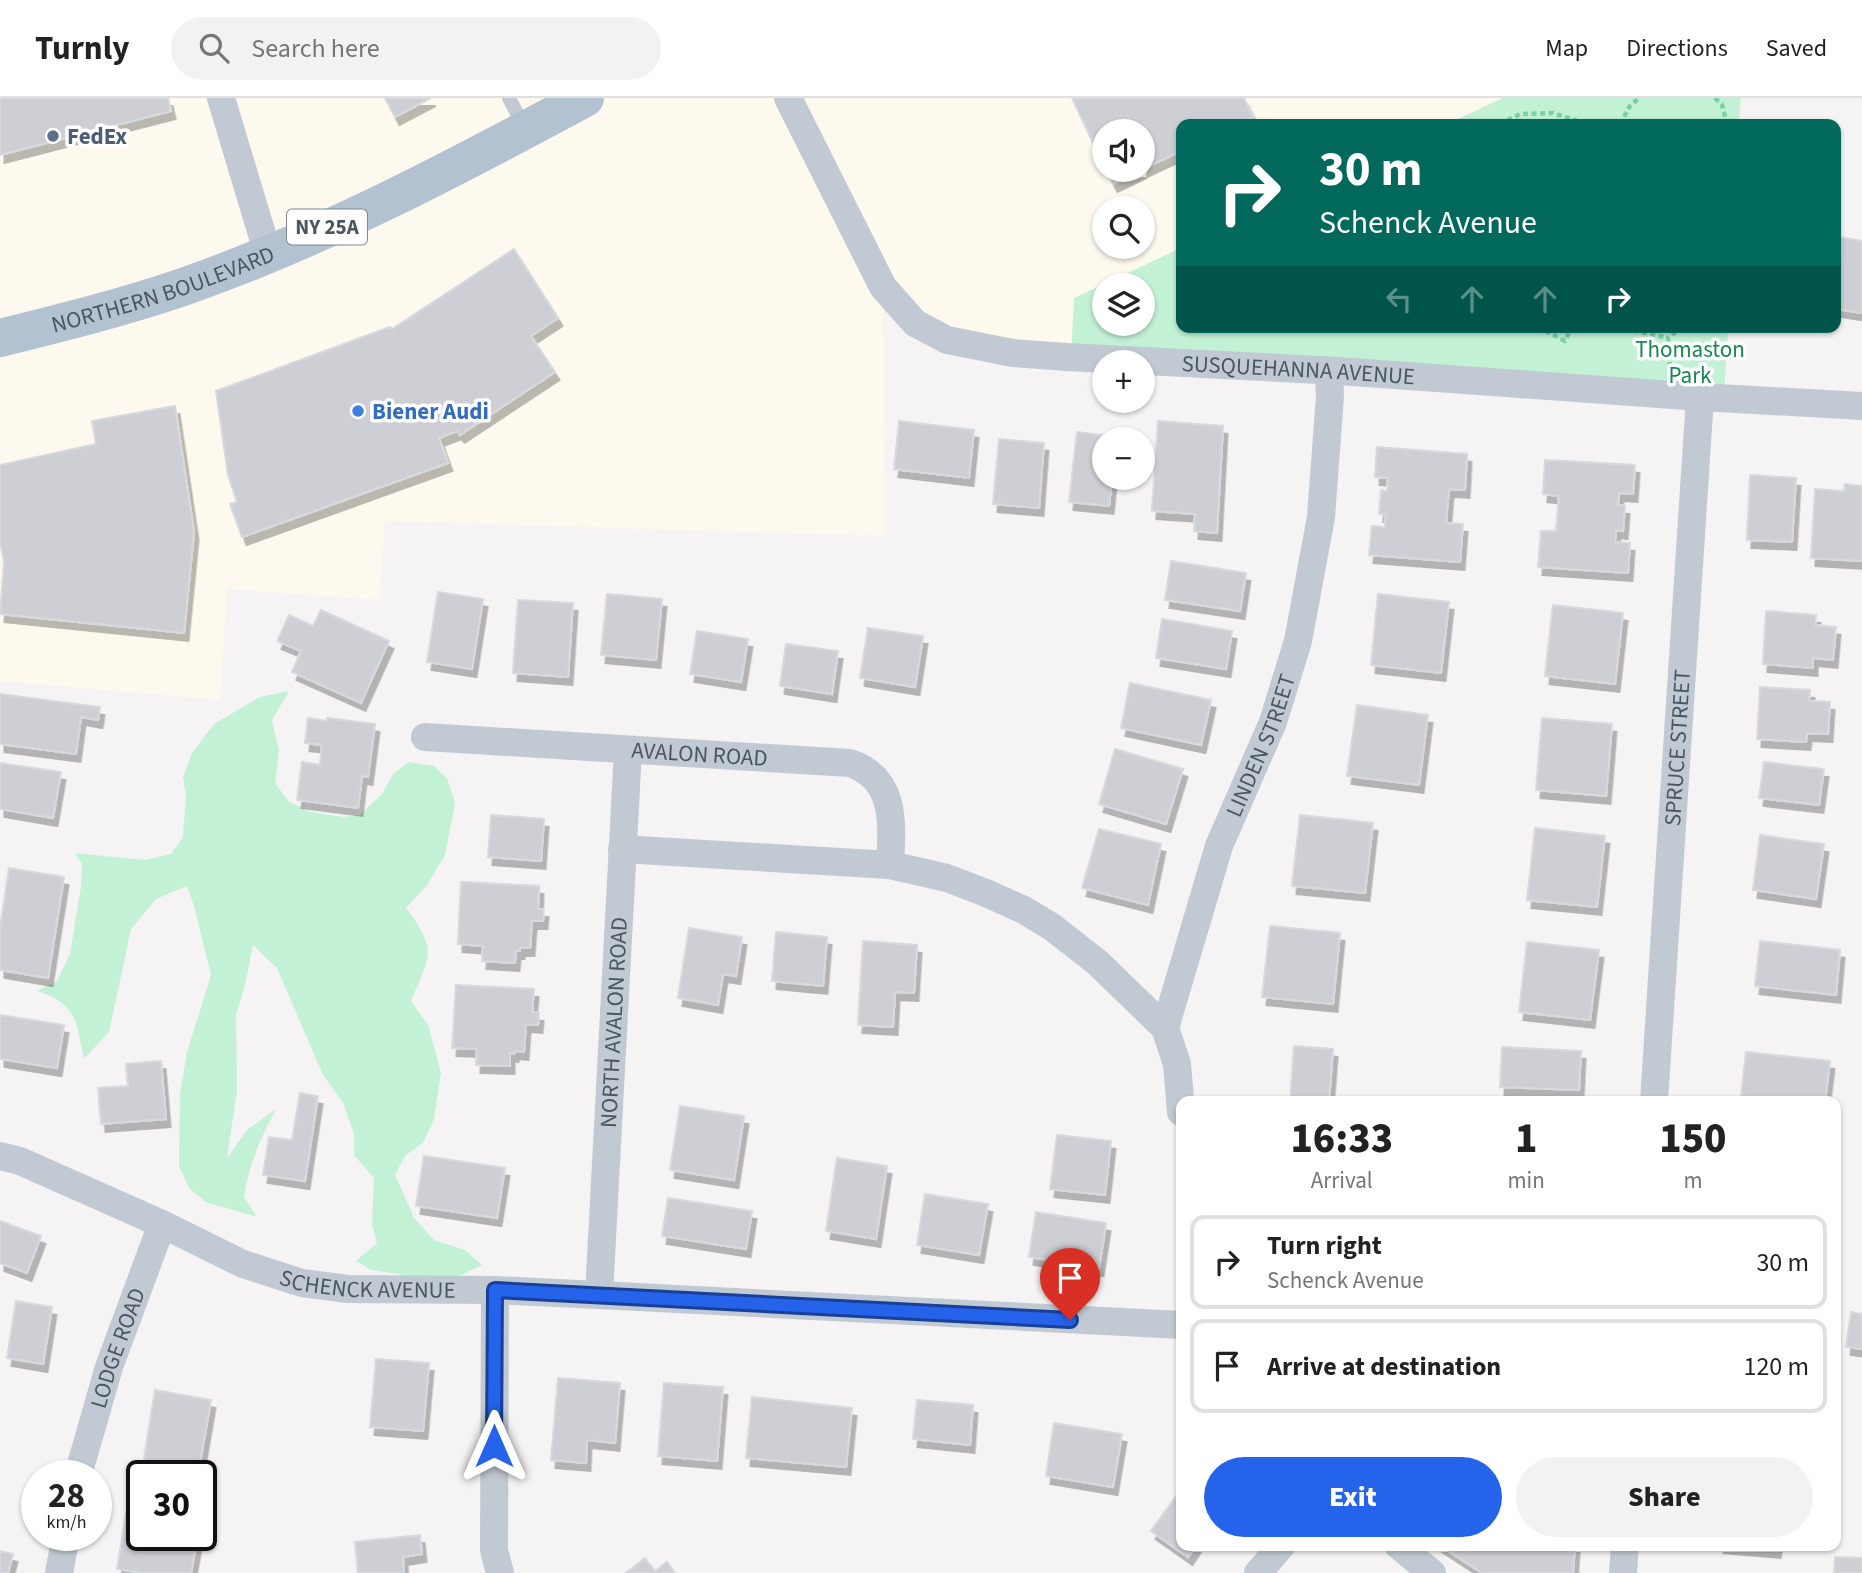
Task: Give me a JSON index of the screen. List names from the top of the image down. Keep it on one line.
{"streets":{"main road":["NY 25A","NORTHERN BOULEVARD"],"street":["SUSQUEHANNA AVENUE","LINDEN STREET","SPRUCE STREET","AVALON ROAD","NORTH AVALON ROAD","SCHENCK AVENUE","LODGE ROAD"]},"crossings":[["SUSQUEHANNA AVENUE","LINDEN STREET"],["SUSQUEHANNA AVENUE","SPRUCE STREET"],["AVALON ROAD","NORTH AVALON ROAD"],["NORTH AVALON ROAD","SCHENCK AVENUE"],["SCHENCK AVENUE","LODGE ROAD"]],"parks":["Thomaston Park"],"places":["FedEx","Biener Audi"],"page":{"header":"Turnly","search":"Search here","nav":["Map","Directions","Saved"],"map_buttons":["+","−"],"turn":["30 m","Schenck Avenue"],"eta":["16:33","Arrival","1","min","150","m"],"list":[{"name":"Turn right","note":"Schenck Avenue","value":"30 m"},{"name":"Arrive at destination","value":"120 m"}],"buttons":["Exit","Share"],"speed":"28 km/h","limit":"30"}}
